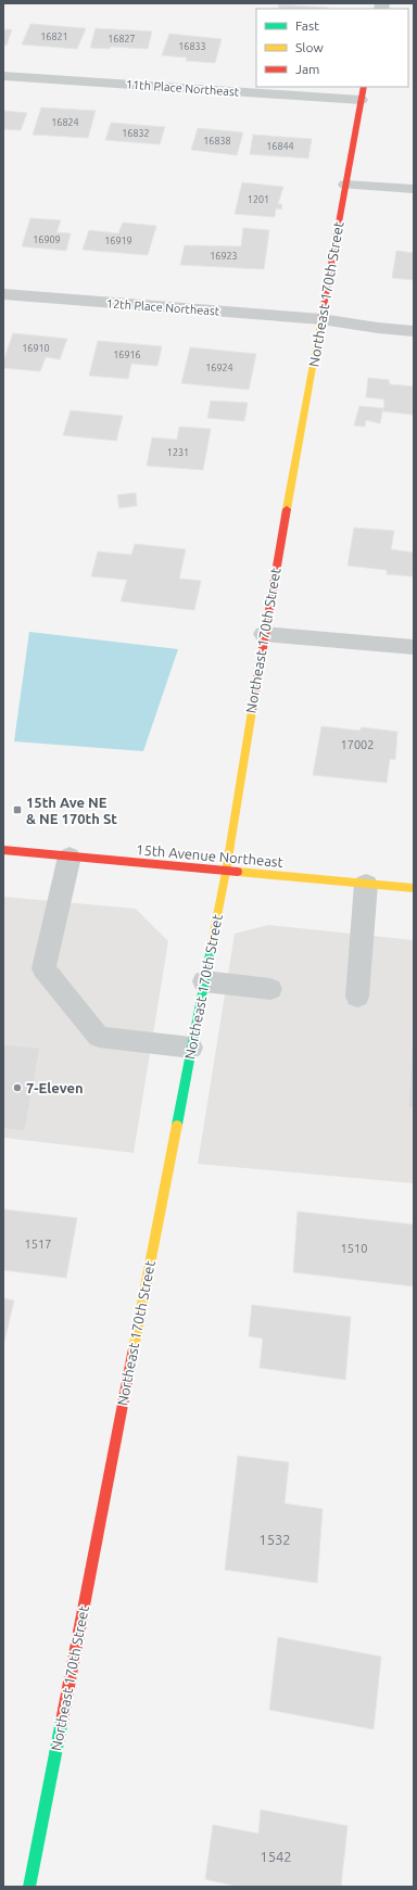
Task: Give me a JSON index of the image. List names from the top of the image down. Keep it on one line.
{"streets":{"street":["11th Place Northeast","Northeast 170th Street","12th Place Northeast","15th Avenue Northeast"]},"crossings":[["11th Place Northeast","Northeast 170th Street"],["Northeast 170th Street","12th Place Northeast"],["Northeast 170th Street","15th Avenue Northeast"]],"places":{"transit":["15th Ave NE & NE 170th St"],"other":["7-Eleven"]},"house_numbers":["16821","16827","16833","16824","16832","16838","16844","1201","16909","16919","16923","16910","16916","16924","1231","17002","1517","1510","1532","1542"],"legend":["Fast","Slow","Jam"]}
